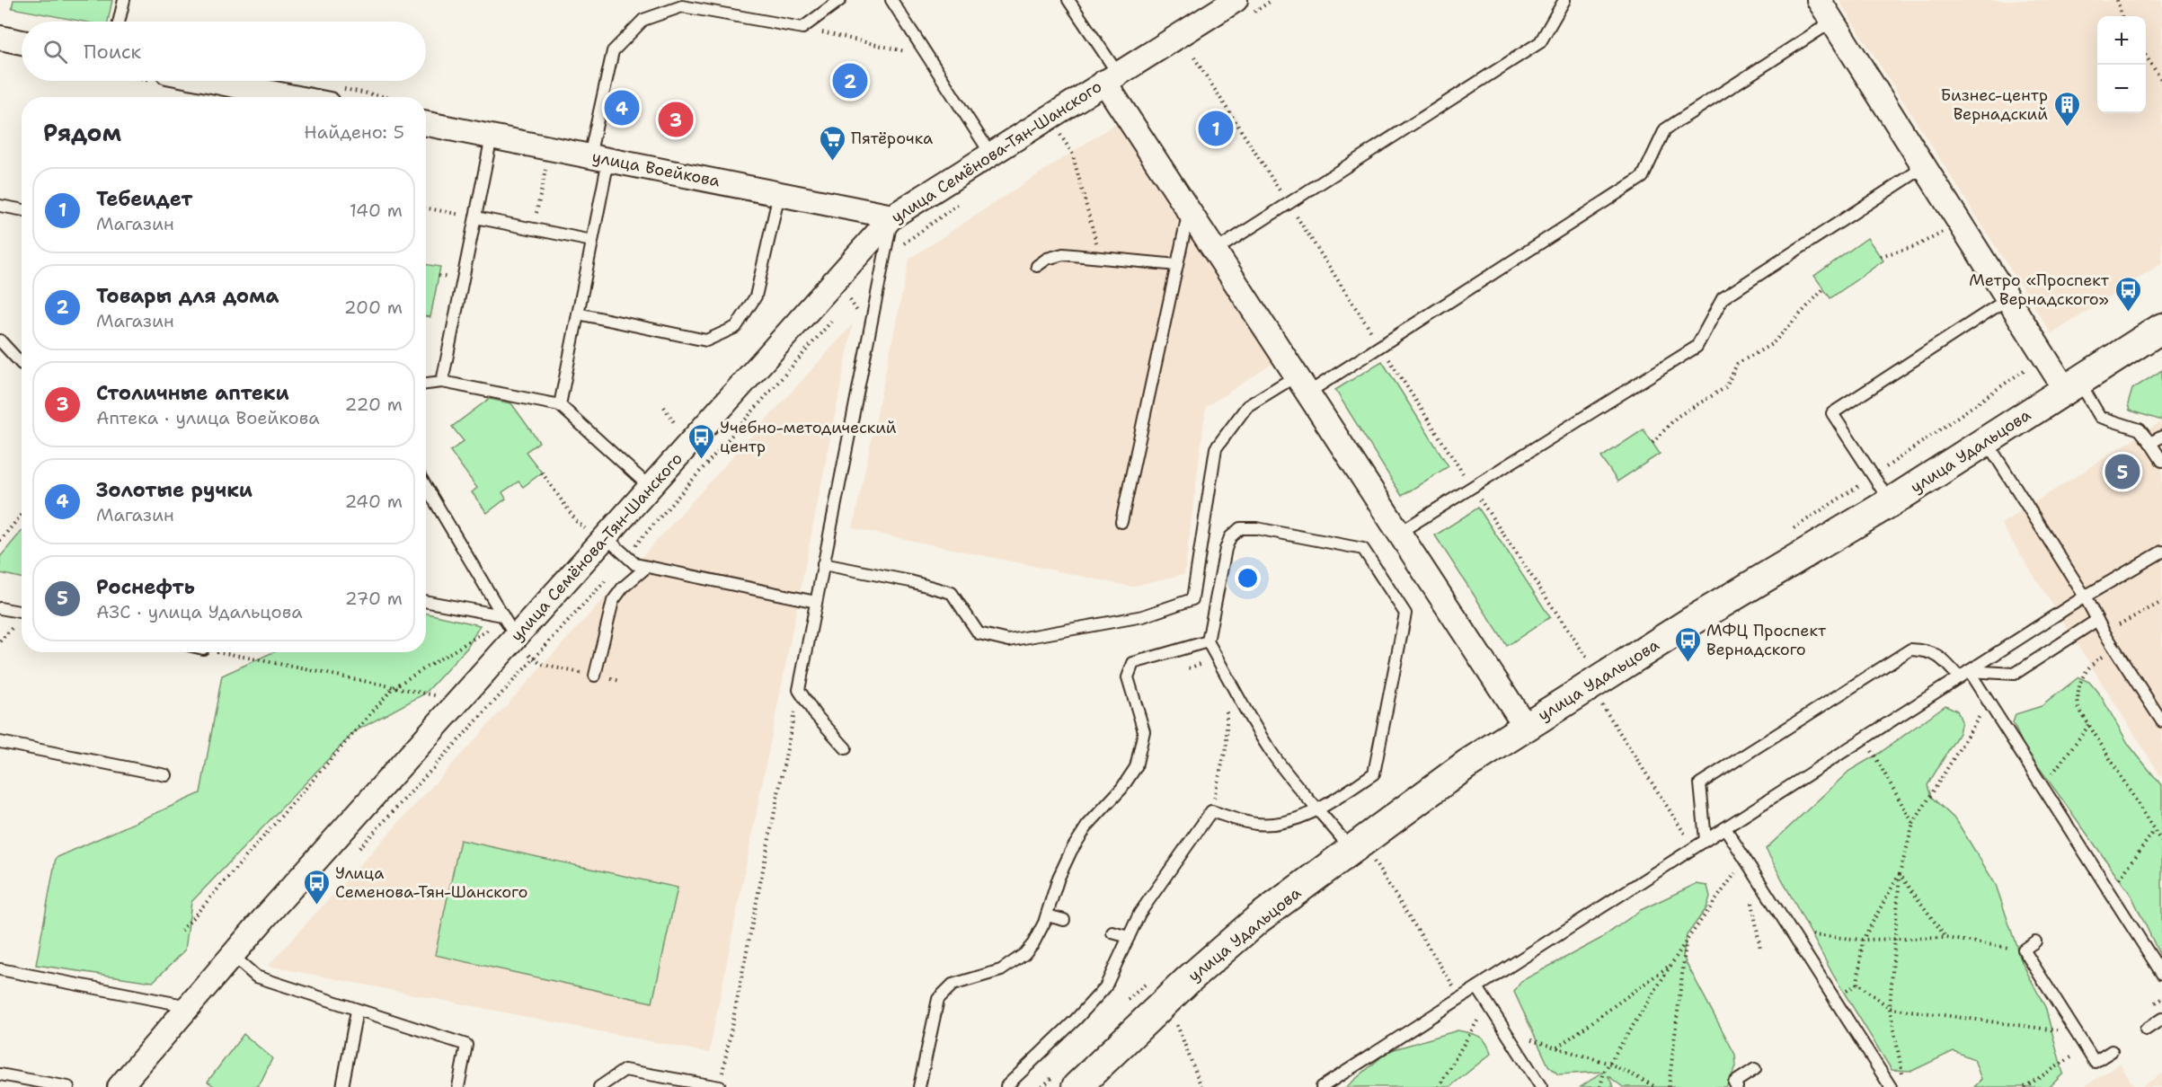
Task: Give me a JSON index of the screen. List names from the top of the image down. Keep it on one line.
{"streets":{"street":["улица Семёнова-Тян-Шанского","улица Воейкова","улица Удальцова"]},"crossings":[["улица Семёнова-Тян-Шанского","улица Воейкова"]],"places":{"building":["Бизнес-центр Вернадский"],"supermarket":["Пятёрочка"],"bus stop":["Метро «Проспект Вернадского»","Учебно-методический центр","МФЦ Проспект Вернадского","Улица Семенова-Тян-Шанского"]},"page":{"map_buttons":["+","−"],"search":"Поиск","pins":["2","4","3","1","5"],"heading":["Рядом","Найдено: 5"],"list":[{"mark":"1","name":"Тебеидет","note":"Магазин","value":"140 m"},{"mark":"2","name":"Товары для дома","note":"Магазин","value":"200 m"},{"mark":"3","name":"Столичные аптеки","note":"Аптека · улица Воейкова","value":"220 m"},{"mark":"4","name":"Золотые ручки","note":"Магазин","value":"240 m"},{"mark":"5","name":"Роснефть","note":"АЗС · улица Удальцова","value":"270 m"}]}}
